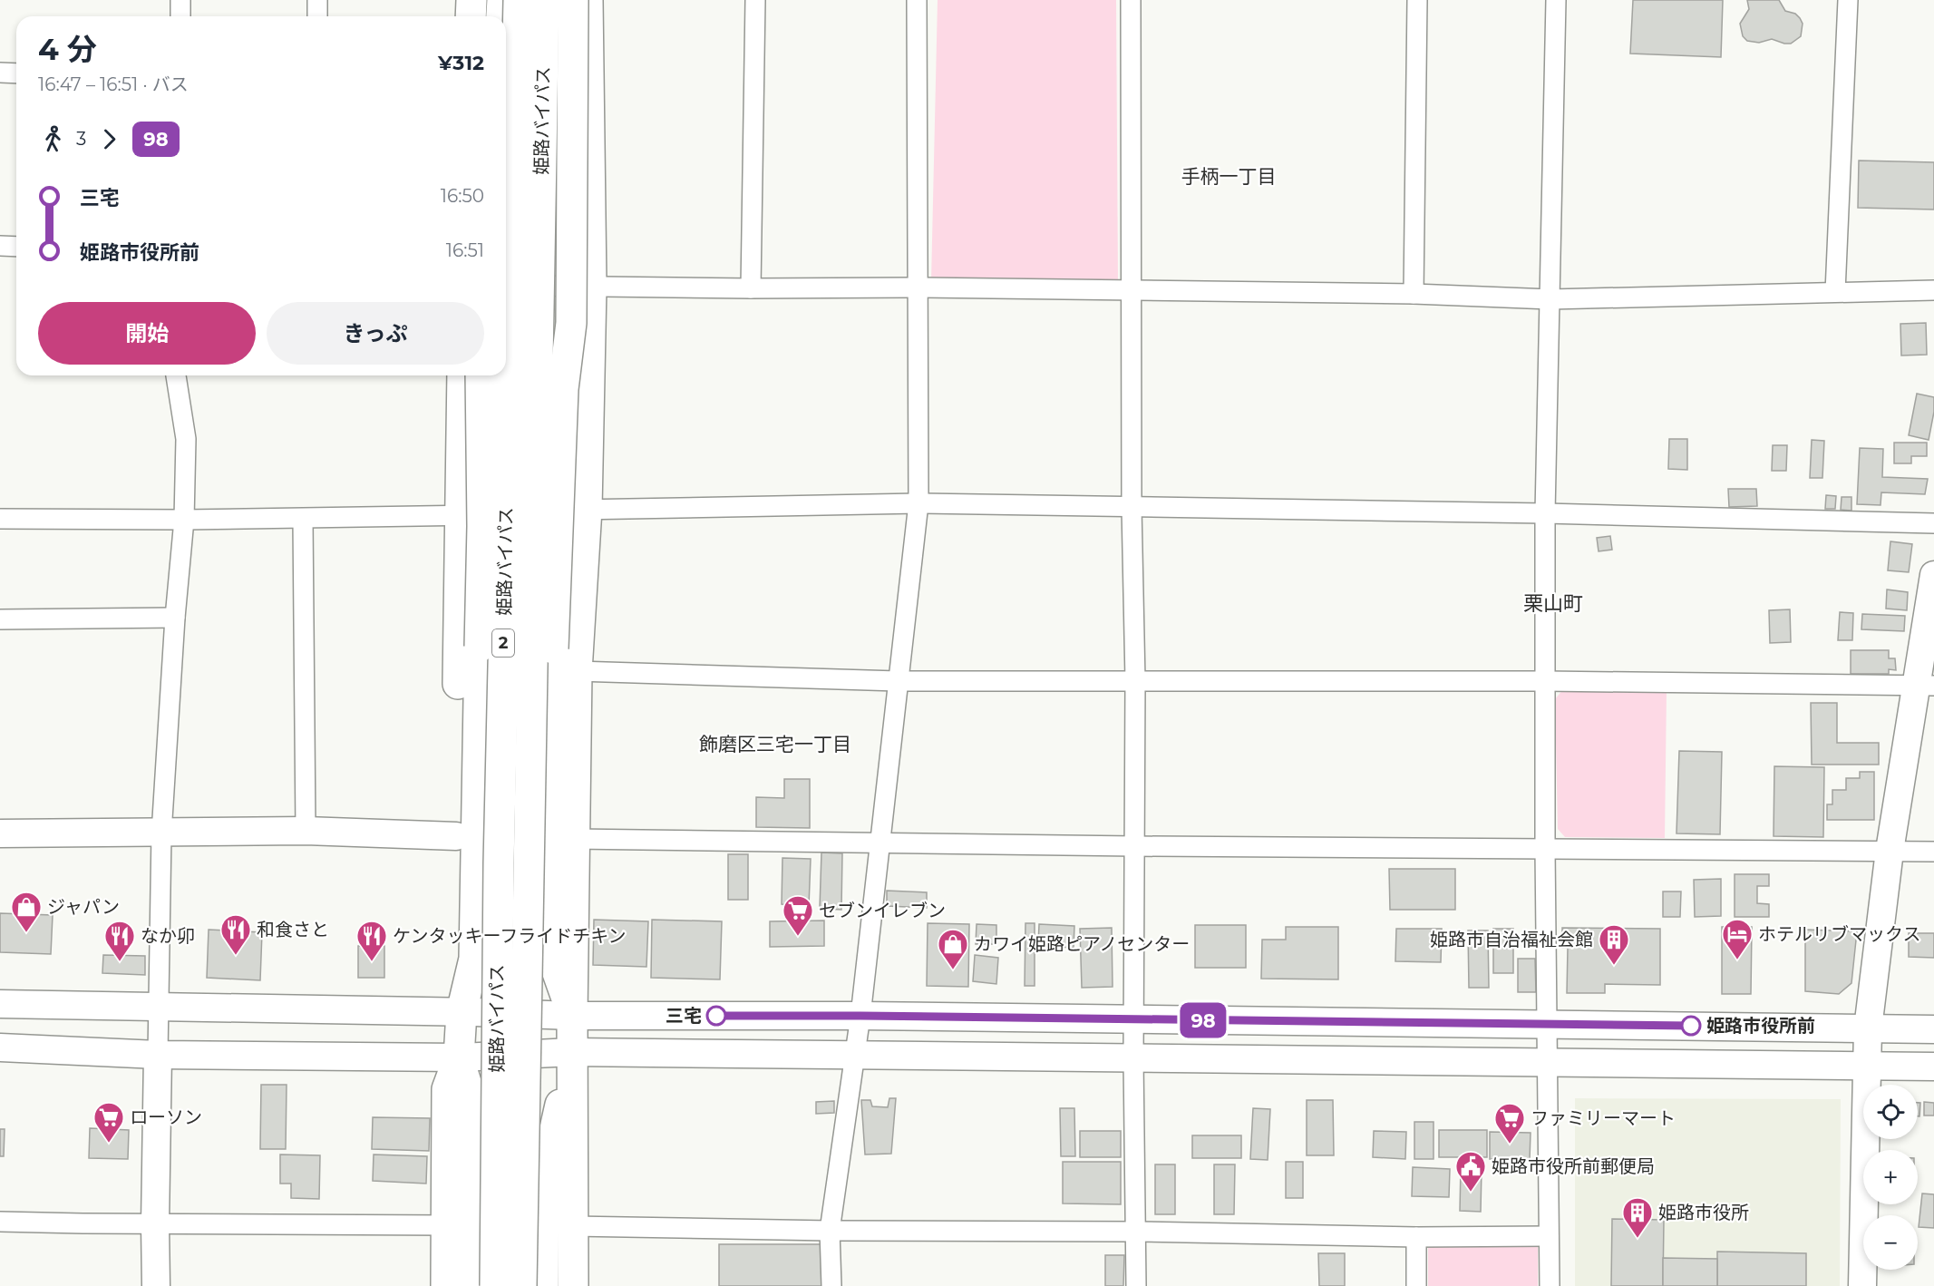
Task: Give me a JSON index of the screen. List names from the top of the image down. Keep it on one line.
{"streets":{"highway":["姫路バイパス","2"]},"districts":["手柄一丁目","栗山町","飾磨区三宅一丁目"],"places":{"shop":["ジャパン","カワイ姫路ピアノセンター"],"supermarket":["セブンイレブン","ローソン","ファミリーマート"],"restaurant":["和食さと","なか卯","ケンタッキーフライドチキン"],"hotel":["ホテルリブマックス"],"building":["姫路市自治福祉会館","姫路市役所"],"other":["三宅","姫路市役所前"],"public building":["姫路市役所前郵便局"]},"lines":["bus line 98"],"page":{"on_map":"98","heading":["4 分","16:47 – 16:51 · バス","¥312"],"legs":["3","98"],"list":[{"name":"三宅","value":"16:50"},{"name":"姫路市役所前","value":"16:51"}],"buttons":["開始","きっぷ"],"map_buttons":["+","−"]}}
